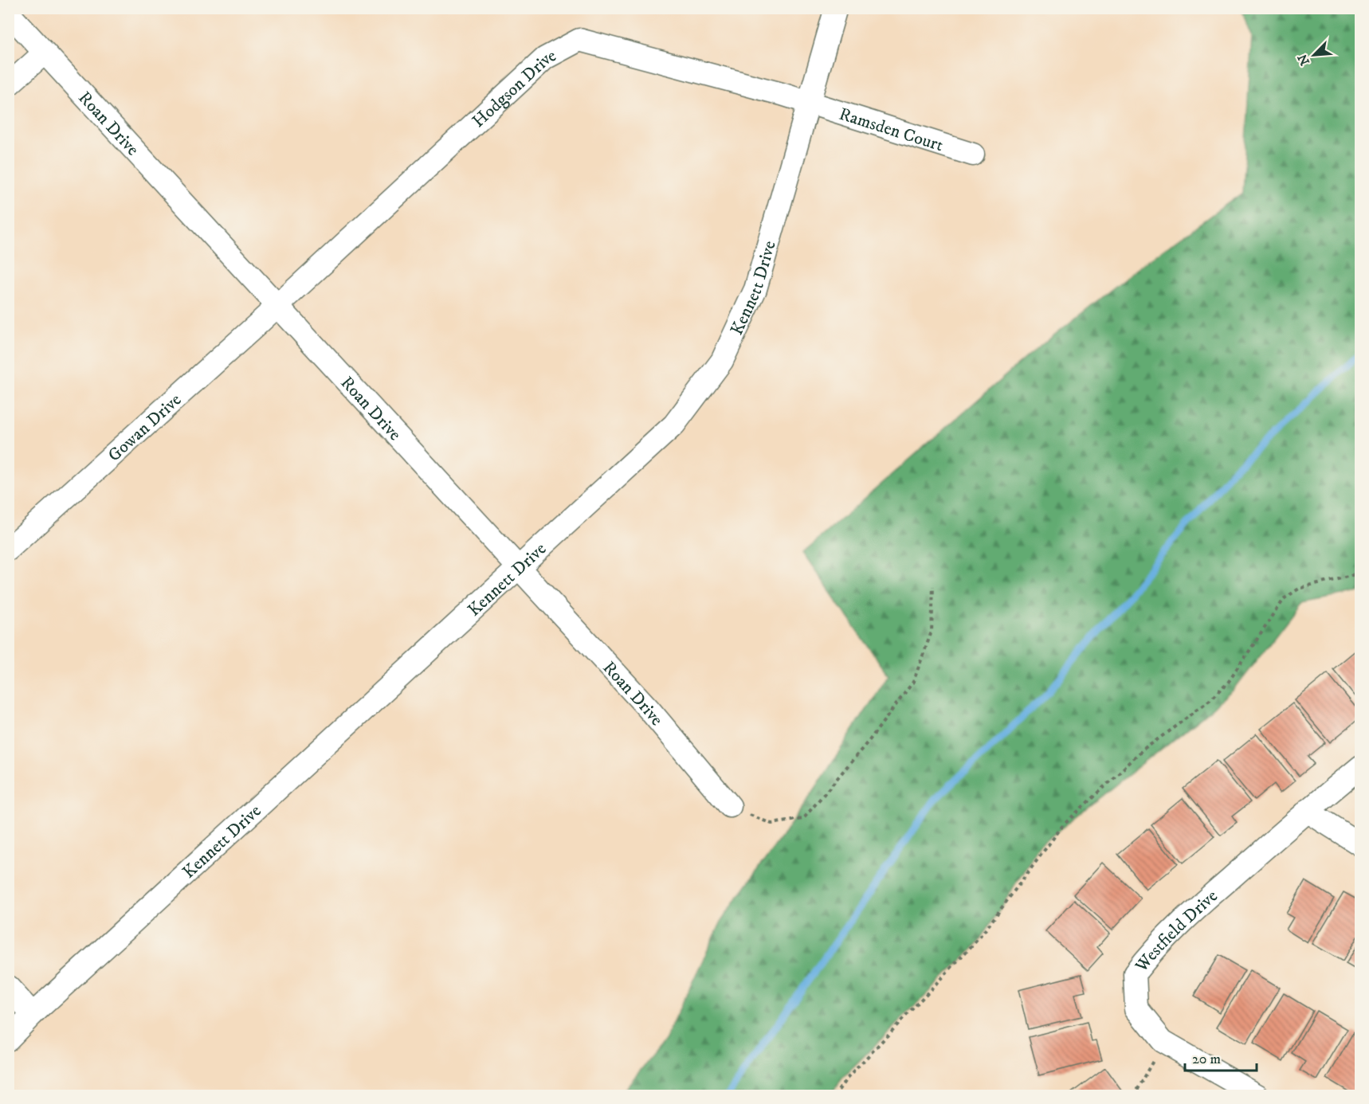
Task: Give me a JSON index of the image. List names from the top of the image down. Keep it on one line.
{"streets":{"street":["Hodgson Drive","Roan Drive","Ramsden Court","Kennett Drive","Gowan Drive","Westfield Drive"]},"crossings":[["Hodgson Drive","Roan Drive"],["Hodgson Drive","Ramsden Court"],["Hodgson Drive","Kennett Drive"],["Hodgson Drive","Gowan Drive"],["Roan Drive","Kennett Drive"],["Roan Drive","Gowan Drive"],["Ramsden Court","Kennett Drive"]],"scale_bar":"20 m","north":"bottom left"}
